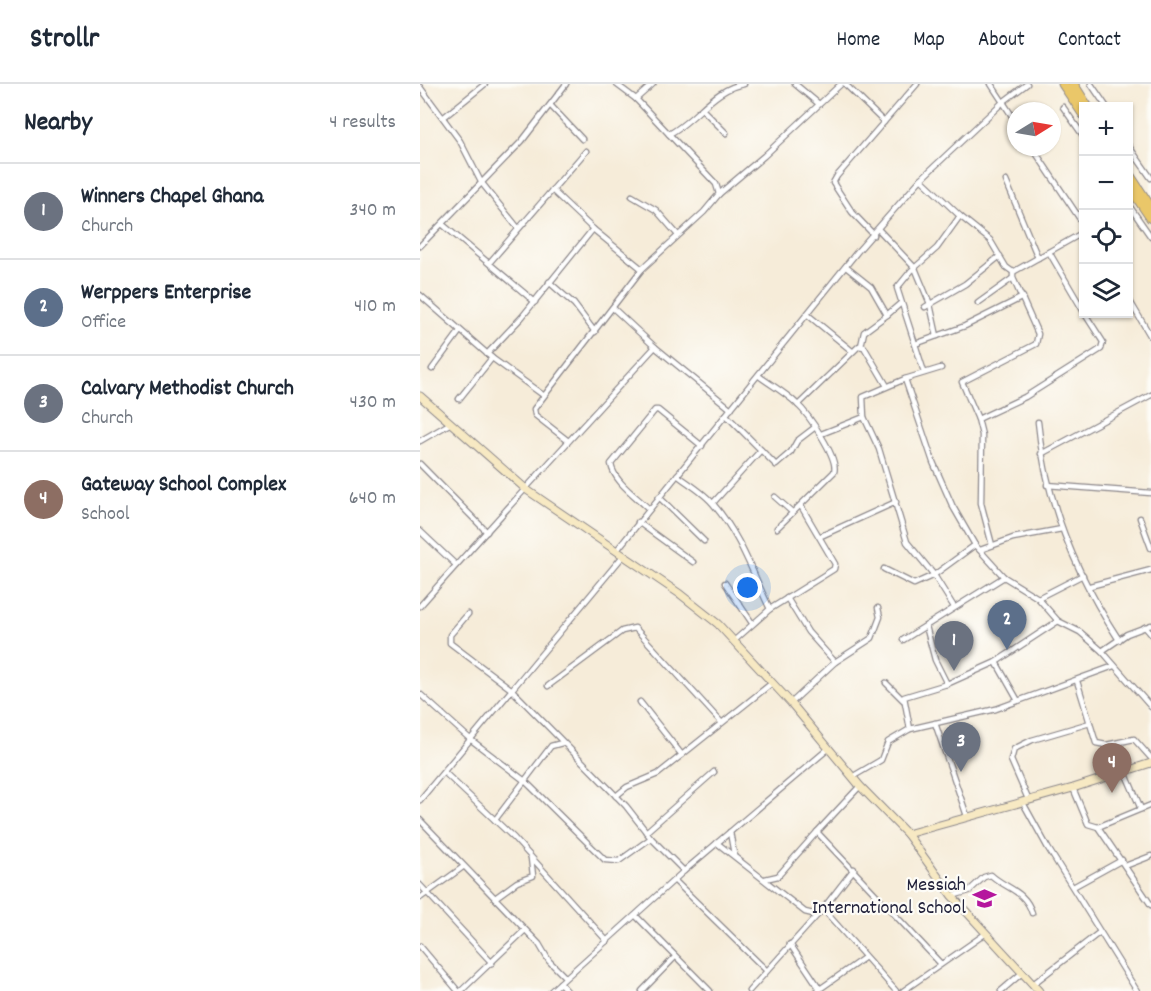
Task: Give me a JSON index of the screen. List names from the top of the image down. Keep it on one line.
{"places":{"school or university":["Messiah International School"]},"north":"right","page":{"header":"Strollr","nav":["Home","Map","About","Contact"],"heading":["Nearby","4 results"],"map_buttons":["+","−"],"list":[{"mark":"1","name":"Winners Chapel Ghana","note":"Church","value":"340 m"},{"mark":"2","name":"Werppers Enterprise","note":"Office","value":"410 m"},{"mark":"3","name":"Calvary Methodist Church","note":"Church","value":"430 m"},{"mark":"4","name":"Gateway School Complex","note":"School","value":"640 m"}],"pins":["2","1","3","4"]}}
